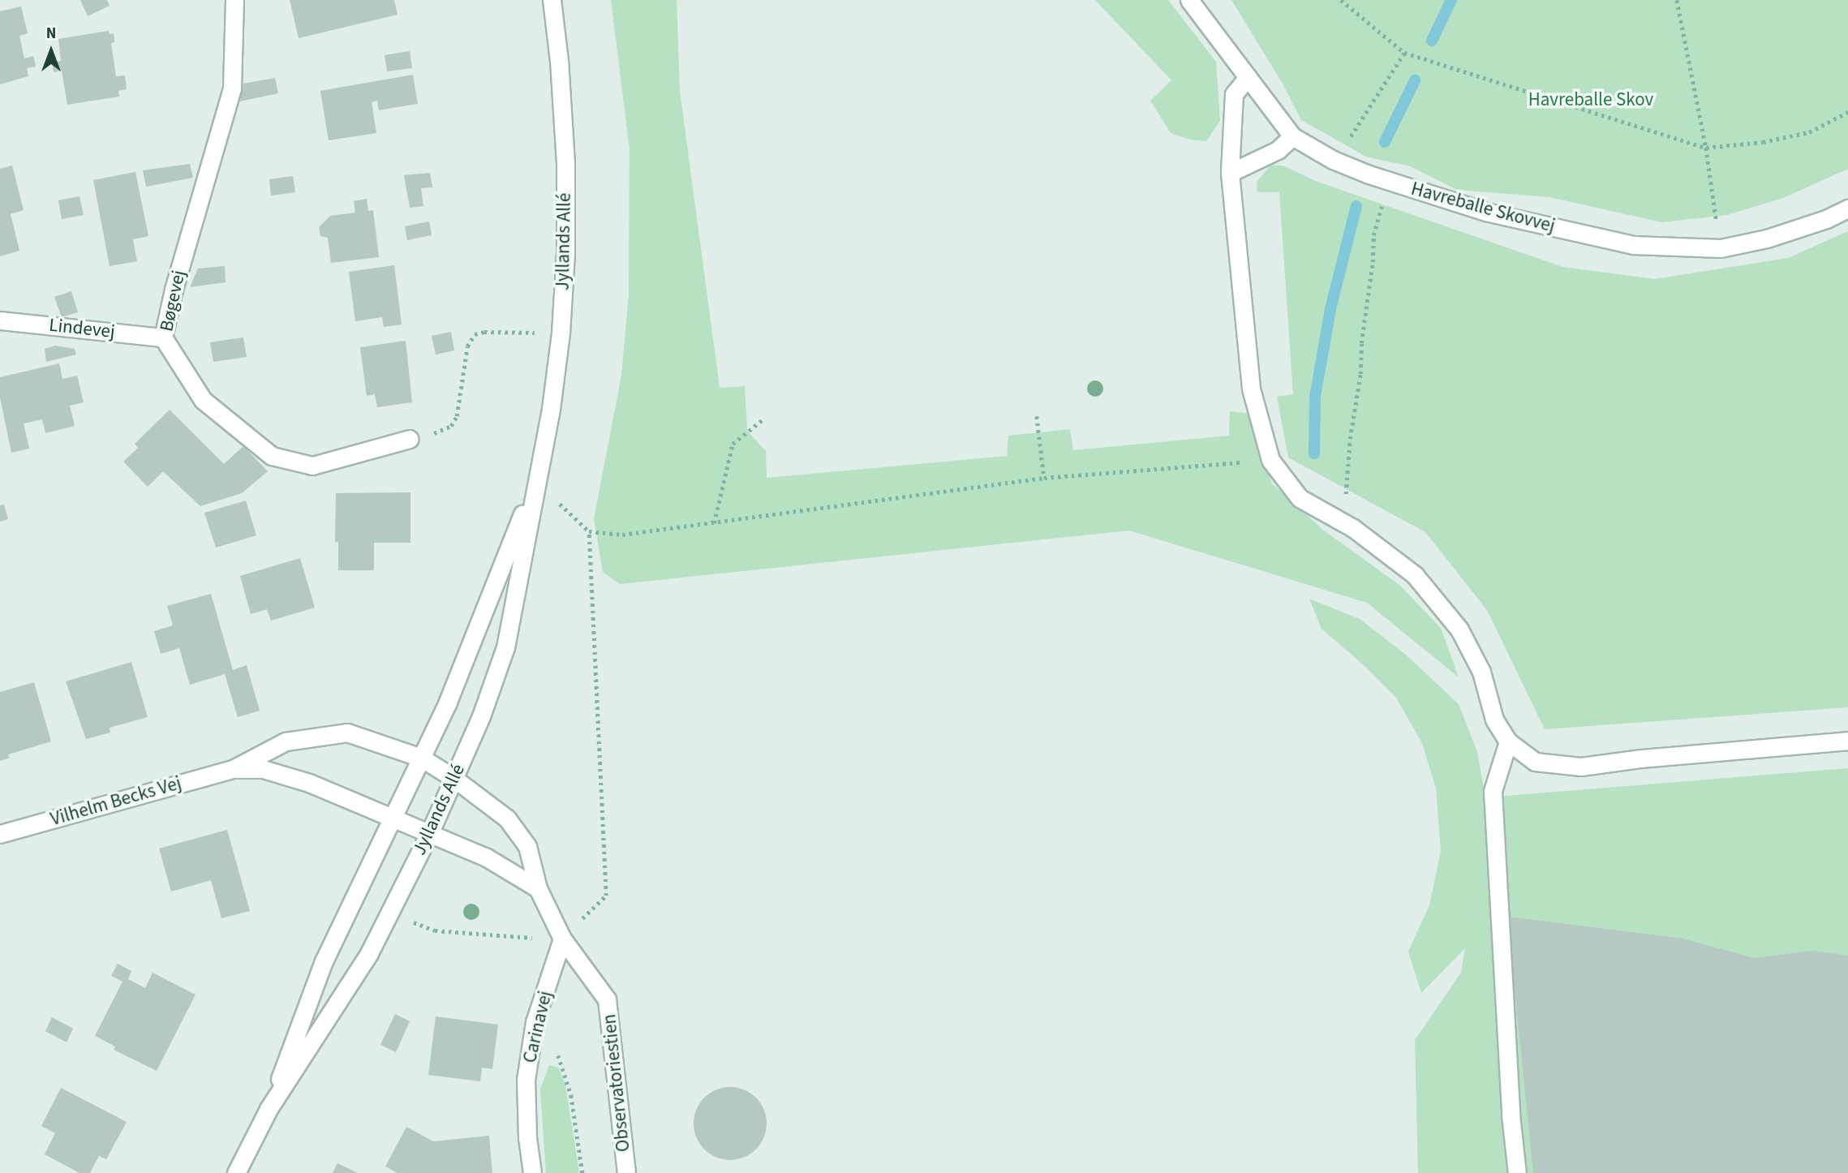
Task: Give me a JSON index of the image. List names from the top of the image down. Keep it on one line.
{"streets":{"street":["Havreballe Skovvej","Jyllands Allé","Bøgevej","Lindevej","Vilhelm Becks Vej","Carinavej","Observatoriestien"]},"crossings":[["Jyllands Allé","Vilhelm Becks Vej"],["Bøgevej","Lindevej"],["Carinavej","Observatoriestien"]],"parks":["Havreballe Skov"],"north":"top"}
